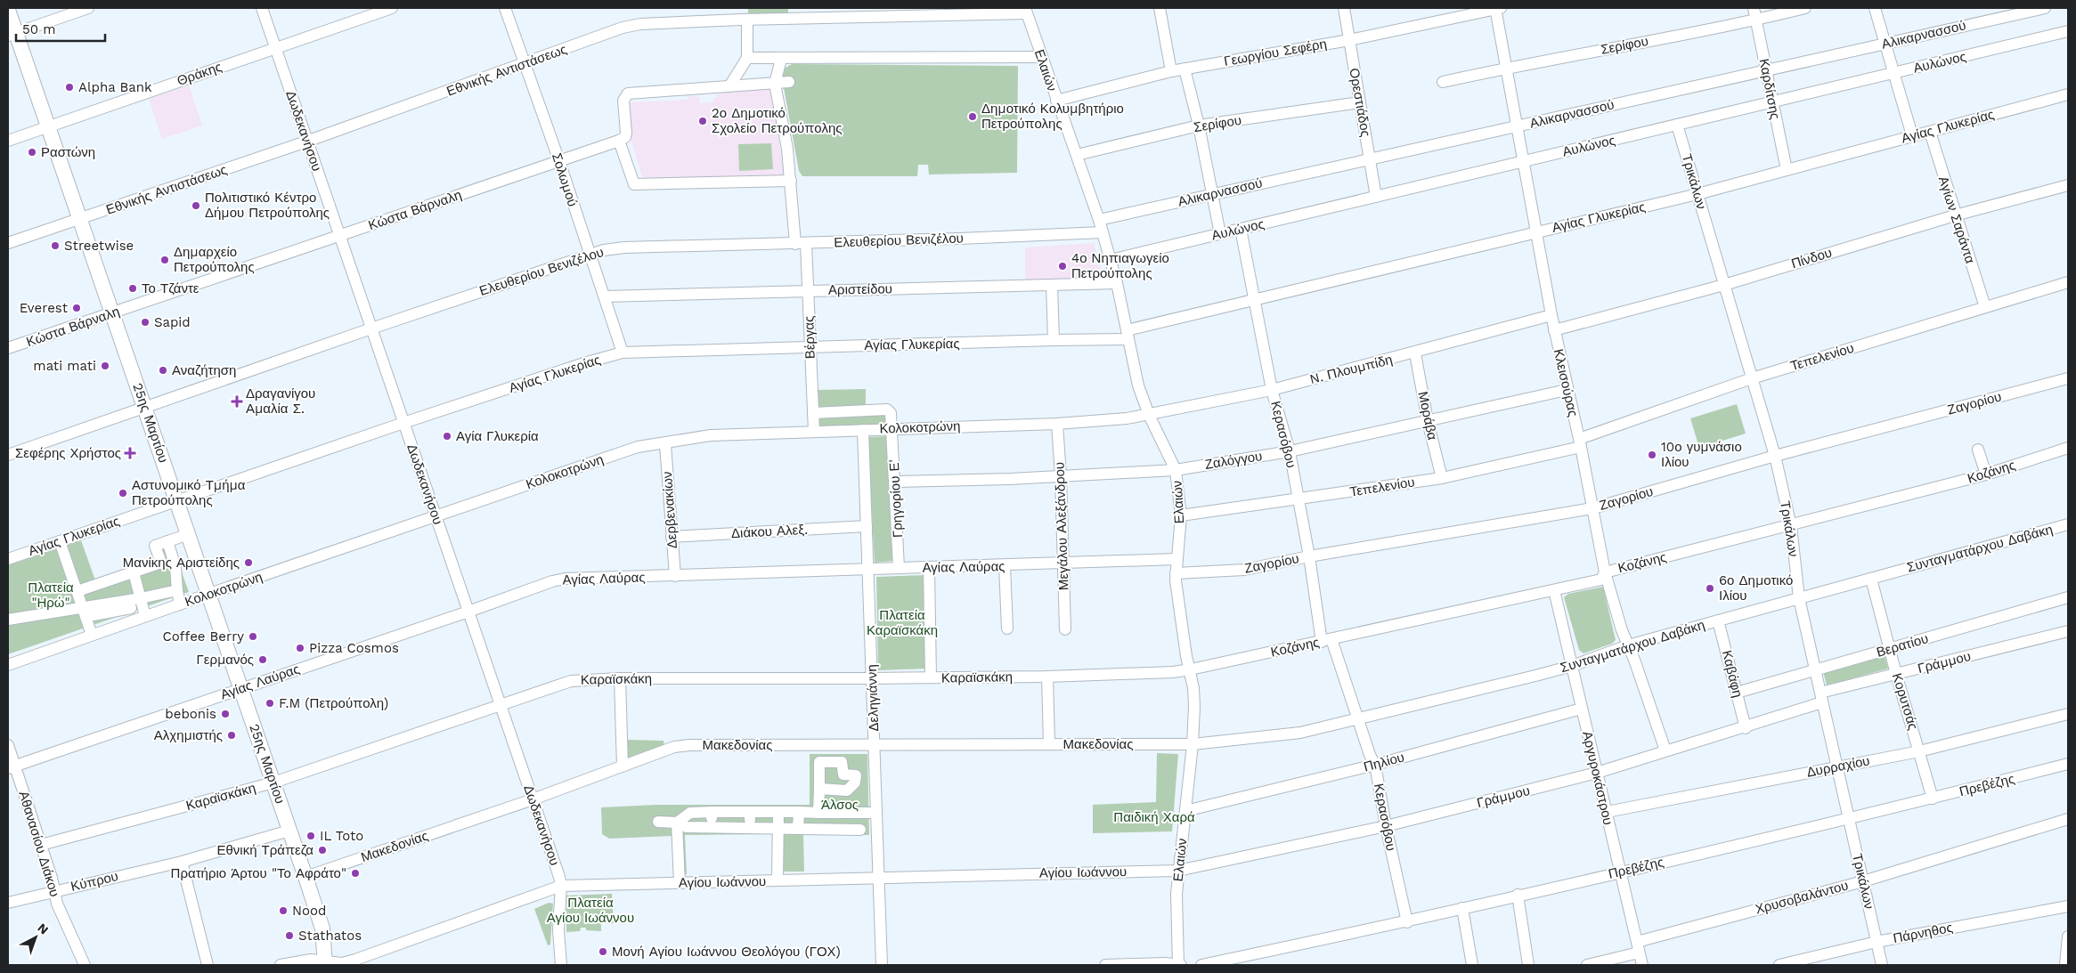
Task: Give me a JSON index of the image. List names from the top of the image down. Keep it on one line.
{"streets":{"main road":["25ης Μαρτίου"],"street":["Αλικαρνασσού","Σερίφου","Γεωργίου Σεφέρη","Αυλώνος","Εθνικής Αντιστάσεως","Ελαιών","Θράκης","Καρδίτσης","Ορεστιάδος","Αγίας Γλυκερίας","Δωδεκανήσου","Σολωμού","Τρικάλων","Κώστα Βάρναλη","Αγίων Σαράντα","Ελευθερίου Βενιζέλου","Πίνδου","Αριστείδου","Βέργας","Τεπελενίου","N. Πλουμπίδη","Κλεισούρας","Ζαγορίου","Μοράβα","Κολοκοτρώνη","Κερασόβου","Ζαλόγγου","Κοζάνης","Γρηγορίου Ε'","Δερβενακίων","Μεγάλου Αλεξάνδρου","Διάκου Αλεξ.","Συνταγματάρχου Δαβάκη","Αγίας Λαύρας","Βερατίου","Γράμμου","Καβάφη","Καραϊσκάκη","Δεληγιάννη","Κορυτσάς","Μακεδονίας","Πηλίου","Δυρραχίου","Αργυροκάστρου","Πρεβέζης","Αθανασίου Διάκου","Αγίου Ιωάννου","Κύπρου","Χρυσοβαλάντου","Πάρνηθος"]},"crossings":[["Αλικαρνασσού","Ελαιών"],["Αλικαρνασσού","Καρδίτσης"],["Αλικαρνασσού","Ορεστιάδος"],["Αλικαρνασσού","Κλεισούρας"],["Σερίφου","Ελαιών"],["Σερίφου","Καρδίτσης"],["Σερίφου","Ορεστιάδος"],["Σερίφου","Κλεισούρας"],["Γεωργίου Σεφέρη","Ελαιών"],["Γεωργίου Σεφέρη","Ορεστιάδος"],["Γεωργίου Σεφέρη","Κλεισούρας"],["Αυλώνος","Ελαιών"],["Αυλώνος","Καρδίτσης"],["Αυλώνος","Ορεστιάδος"],["Αυλώνος","Τρικάλων"],["Αυλώνος","Κλεισούρας"],["Αυλώνος","Κερασόβου"],["Εθνικής Αντιστάσεως","Ελαιών"],["Εθνικής Αντιστάσεως","Δωδεκανήσου"],["Εθνικής Αντιστάσεως","Σολωμού"],["Εθνικής Αντιστάσεως","25ης Μαρτίου"],["Ελαιών","Αγίας Γλυκερίας"],["Ελαιών","Ελευθερίου Βενιζέλου"],["Ελαιών","Αριστείδου"],["Ελαιών","Τεπελενίου"],["Ελαιών","N. Πλουμπίδη"],["Ελαιών","Ζαγορίου"],["Ελαιών","Κολοκοτρώνη"],["Ελαιών","Ζαλόγγου"],["Ελαιών","Κοζάνης"],["Ελαιών","Συνταγματάρχου Δαβάκη"],["Ελαιών","Αγίας Λαύρας"],["Ελαιών","Γράμμου"],["Ελαιών","Καραϊσκάκη"],["Ελαιών","Μακεδονίας"],["Ελαιών","Πηλίου"],["Ελαιών","Αγίου Ιωάννου"],["Θράκης","Δωδεκανήσου"],["Θράκης","25ης Μαρτίου"],["Καρδίτσης","Αγίας Γλυκερίας"],["Αγίας Γλυκερίας","Δωδεκανήσου"],["Αγίας Γλυκερίας","Σολωμού"],["Αγίας Γλυκερίας","Τρικάλων"],["Αγίας Γλυκερίας","Αγίων Σαράντα"],["Αγίας Γλυκερίας","Βέργας"],["Αγίας Γλυκερίας","Κλεισούρας"],["Αγίας Γλυκερίας","25ης Μαρτίου"],["Αγίας Γλυκερίας","Κερασόβου"],["Δωδεκανήσου","Κώστα Βάρναλη"],["Δωδεκανήσου","Ελευθερίου Βενιζέλου"],["Δωδεκανήσου","Κολοκοτρώνη"],["Δωδεκανήσου","Αγίας Λαύρας"],["Δωδεκανήσου","Καραϊσκάκη"],["Δωδεκανήσου","Μακεδονίας"],["Δωδεκανήσου","Αγίου Ιωάννου"],["Σολωμού","Κώστα Βάρναλη"],["Σολωμού","Ελευθερίου Βενιζέλου"],["Σολωμού","Αριστείδου"],["Τρικάλων","Πίνδου"],["Τρικάλων","Τεπελενίου"],["Τρικάλων","Ζαγορίου"],["Τρικάλων","Κοζάνης"],["Τρικάλων","Συνταγματάρχου Δαβάκη"],["Τρικάλων","Βερατίου"],["Τρικάλων","Γράμμου"],["Τρικάλων","Δυρραχίου"],["Τρικάλων","Πρεβέζης"],["Τρικάλων","Χρυσοβαλάντου"],["Τρικάλων","Πάρνηθος"],["Κώστα Βάρναλη","25ης Μαρτίου"],["Αγίων Σαράντα","Πίνδου"],["Αγίων Σαράντα","Τεπελενίου"],["Ελευθερίου Βενιζέλου","Βέργας"],["Ελευθερίου Βενιζέλου","25ης Μαρτίου"],["Πίνδου","Κλεισούρας"],["Αριστείδου","Βέργας"],["Βέργας","Κολοκοτρώνη"],["Βέργας","Γρηγορίου Ε'"],["Τεπελενίου","Κλεισούρας"],["Τεπελενίου","Μοράβα"],["Τεπελενίου","Κερασόβου"],["N. Πλουμπίδη","Κλεισούρας"],["N. Πλουμπίδη","Μοράβα"],["N. Πλουμπίδη","Κολοκοτρώνη"],["N. Πλουμπίδη","Κερασόβου"],["Κλεισούρας","Ζαγορίου"],["Κλεισούρας","Ζαλόγγου"],["Κλεισούρας","Κοζάνης"],["Κλεισούρας","Συνταγματάρχου Δαβάκη"],["Κλεισούρας","Γράμμου"],["Ζαγορίου","Κερασόβου"],["Μοράβα","Ζαλόγγου"],["25ης Μαρτίου","Κολοκοτρώνη"],["25ης Μαρτίου","Αγίας Λαύρας"],["25ης Μαρτίου","Καραϊσκάκη"],["25ης Μαρτίου","Μακεδονίας"],["25ης Μαρτίου","Αγίου Ιωάννου"],["25ης Μαρτίου","Κύπρου"],["Κολοκοτρώνη","Γρηγορίου Ε'"],["Κολοκοτρώνη","Δερβενακίων"],["Κολοκοτρώνη","Μεγάλου Αλεξάνδρου"],["Κολοκοτρώνη","Δεληγιάννη"],["Κερασόβου","Ζαλόγγου"],["Κερασόβου","Κοζάνης"],["Κερασόβου","Συνταγματάρχου Δαβάκη"],["Κερασόβου","Γράμμου"],["Κερασόβου","Πηλίου"],["Κερασόβου","Πρεβέζης"],["Ζαλόγγου","Γρηγορίου Ε'"],["Ζαλόγγου","Μεγάλου Αλεξάνδρου"],["Κοζάνης","Καραϊσκάκη"],["Κοζάνης","Αργυροκάστρου"],["Γρηγορίου Ε'","Αγίας Λαύρας"],["Δερβενακίων","Διάκου Αλεξ."],["Δερβενακίων","Αγίας Λαύρας"],["Μεγάλου Αλεξάνδρου","Αγίας Λαύρας"],["Διάκου Αλεξ.","Δεληγιάννη"],["Συνταγματάρχου Δαβάκη","Καβάφη"],["Συνταγματάρχου Δαβάκη","Κορυτσάς"],["Συνταγματάρχου Δαβάκη","Μακεδονίας"],["Συνταγματάρχου Δαβάκη","Αργυροκάστρου"],["Αγίας Λαύρας","Δεληγιάννη"],["Αγίας Λαύρας","Αθανασίου Διάκου"],["Βερατίου","Καβάφη"],["Βερατίου","Κορυτσάς"],["Γράμμου","Καβάφη"],["Γράμμου","Κορυτσάς"],["Γράμμου","Αργυροκάστρου"],["Γράμμου","Αγίου Ιωάννου"],["Καραϊσκάκη","Δεληγιάννη"],["Καραϊσκάκη","Αθανασίου Διάκου"],["Δεληγιάννη","Μακεδονίας"],["Δεληγιάννη","Αγίου Ιωάννου"],["Κορυτσάς","Δυρραχίου"],["Κορυτσάς","Πρεβέζης"],["Πηλίου","Αργυροκάστρου"],["Δυρραχίου","Αργυροκάστρου"],["Αργυροκάστρου","Πρεβέζης"],["Αργυροκάστρου","Χρυσοβαλάντου"],["Αθανασίου Διάκου","Κύπρου"]],"parks":["Πλατεία \"Ηρώ\"","Πλατεία Καραϊσκάκη","Άλσος","Παιδική Χαρά","Πλατεία Αγίου Ιωάννου"],"places":{"other":["Alpha Bank","Δημοτικό Κολυμβητήριο Πετρούπολης","2ο Δημοτικό Σχολείο Πετρούπολης","Ραστώνη","Πολιτιστικό Κέντρο Δήμου Πετρούπολης","Streetwise","Δημαρχείο Πετρούπολης","4ο Νηπιαγωγείο Πετρούπολης","Το Τζάντε","Everest","Sapid","mati mati","Αναζήτηση","Αγία Γλυκερία","10ο γυμνάσιο Ιλίου","Αστυνομικό Τμήμα Πετρούπολης","Μανίκης Αριστείδης","6ο Δημοτικό Ιλίου","Coffee Berry","Pizza Cosmos","Γερμανός","F.M (Πετρούπολη)","bebonis","Αλχημιστής","IL Toto","Εθνική Τράπεζα","Πρατήριο Άρτου \"Το Αφράτο\"","Nood","Stathatos","Μονή Αγίου Ιωάννου Θεολόγου (ΓΟΧ)"],"health":["Δραγανίγου Αμαλία Σ.","Σεφέρης Χρήστος"]},"scale_bar":"50 m","north":"top right"}
